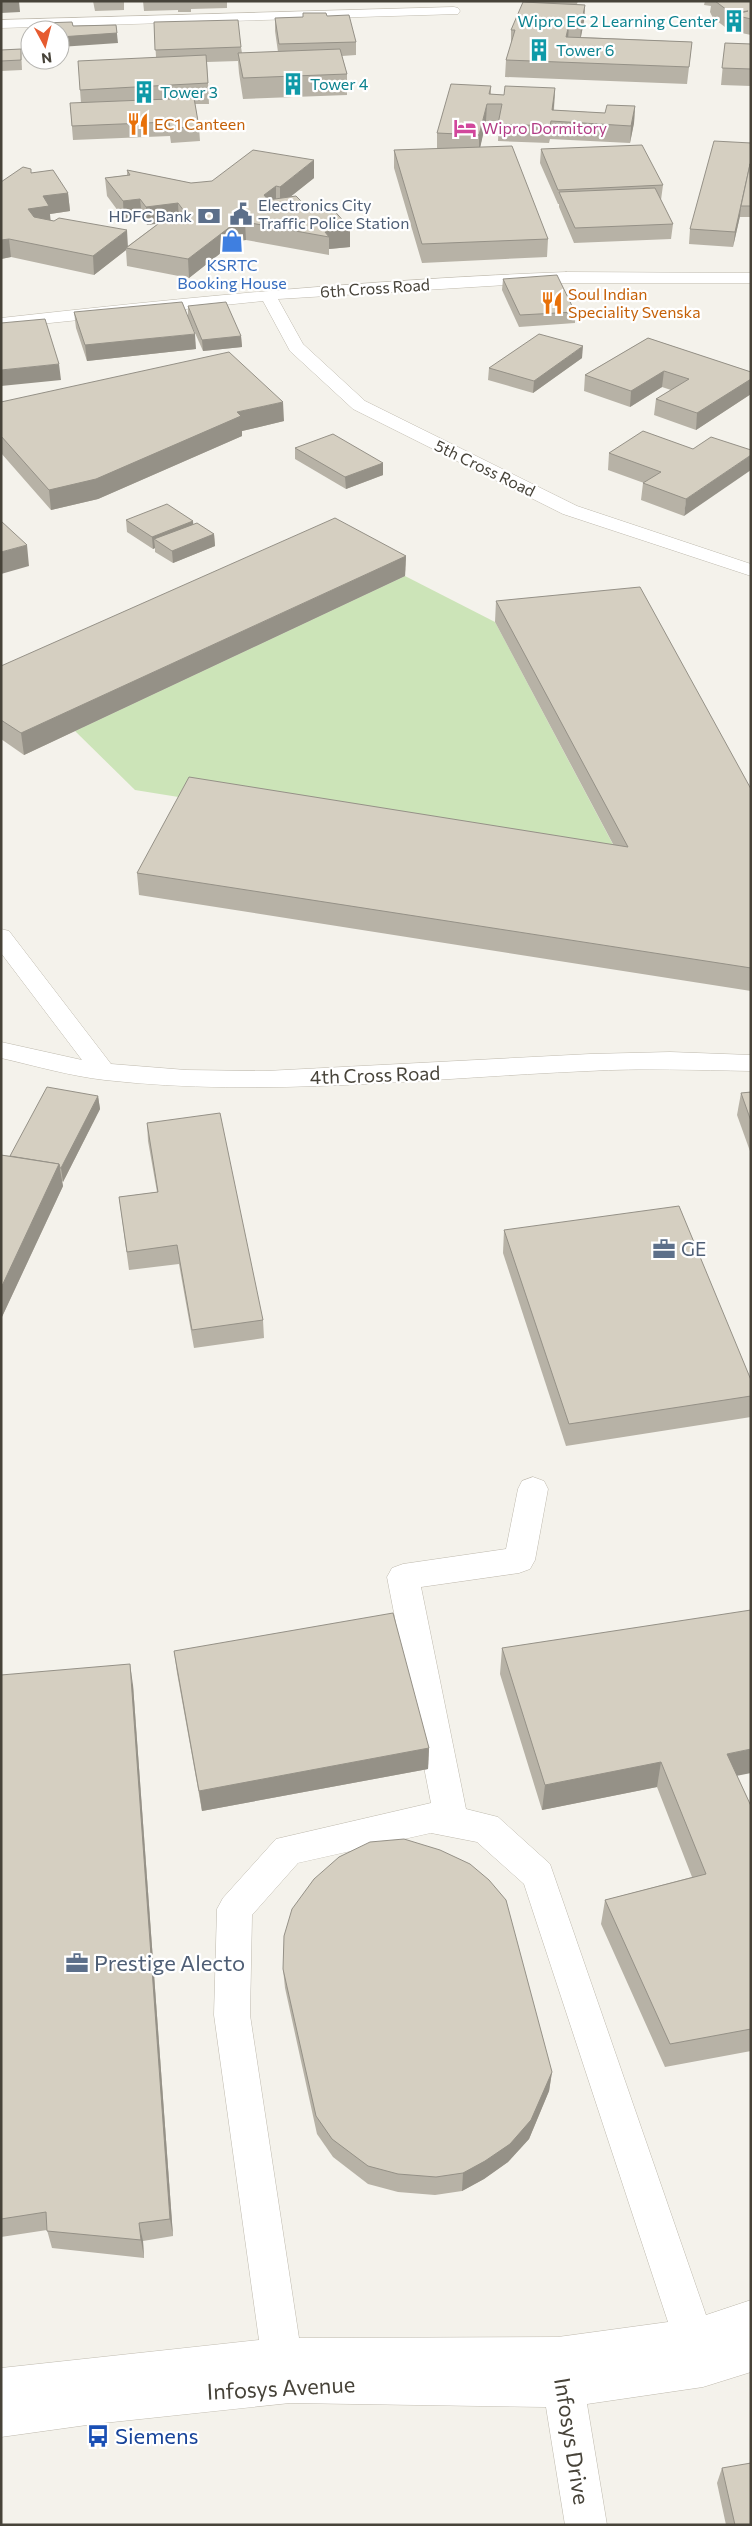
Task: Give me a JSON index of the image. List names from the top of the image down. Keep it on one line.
{"streets":{"street":["6th Cross Road","5th Cross Road","4th Cross Road","Infosys Avenue","Infosys Drive"]},"crossings":[["6th Cross Road","5th Cross Road"],["Infosys Avenue","Infosys Drive"]],"places":{"building":["Wipro EC 2 Learning Center","Tower 6","Tower 4","Tower 3"],"restaurant":["EC1 Canteen","Soul Indian Speciality Svenska"],"hotel":["Wipro Dormitory"],"public building":["Electronics City Traffic Police Station"],"bank":["HDFC Bank"],"shop":["KSRTC Booking House"],"office":["GE","Prestige Alecto"],"bus stop":["Siemens"]},"north":"bottom"}
